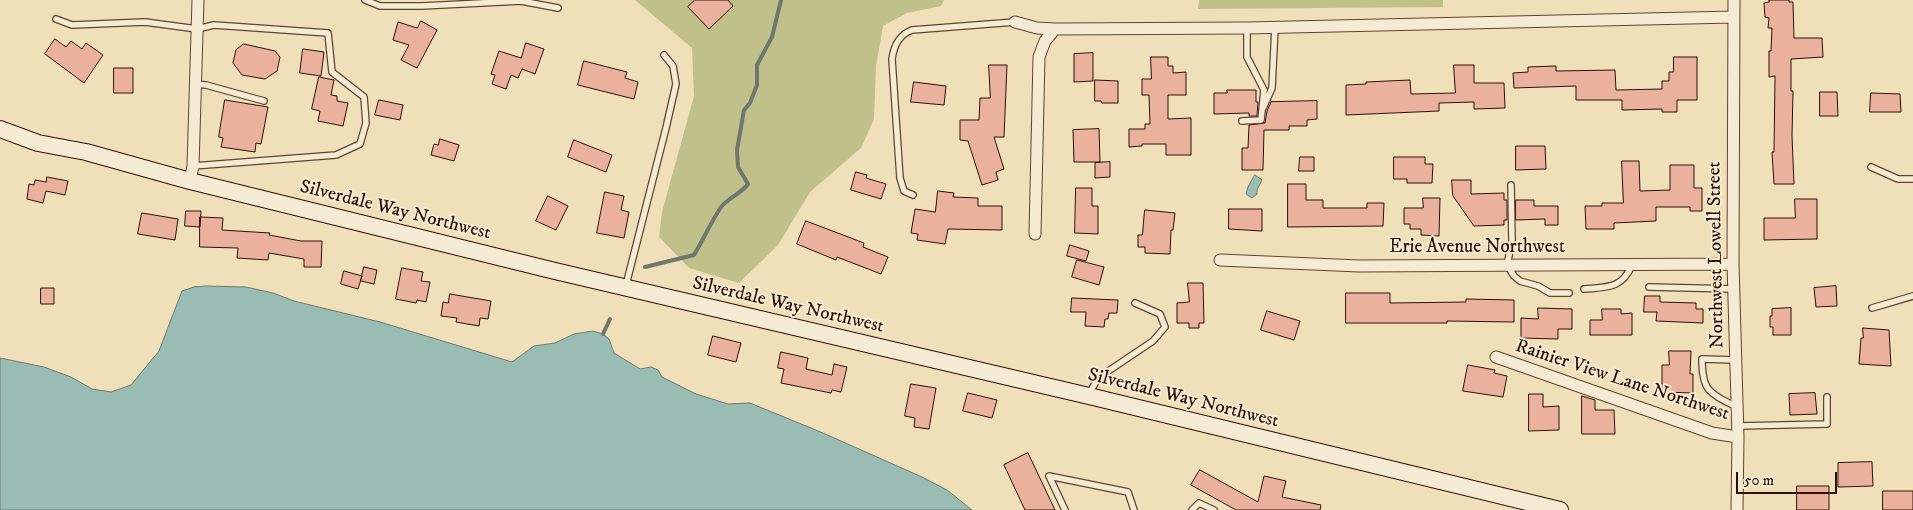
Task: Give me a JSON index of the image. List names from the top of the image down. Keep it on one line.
{"streets":{"main road":["Silverdale Way Northwest"],"street":["Erie Avenue Northwest","Northwest Lowell Street","Rainier View Lane Northwest"]},"crossings":[["Erie Avenue Northwest","Northwest Lowell Street"],["Northwest Lowell Street","Rainier View Lane Northwest"]],"scale_bar":"50 m"}
